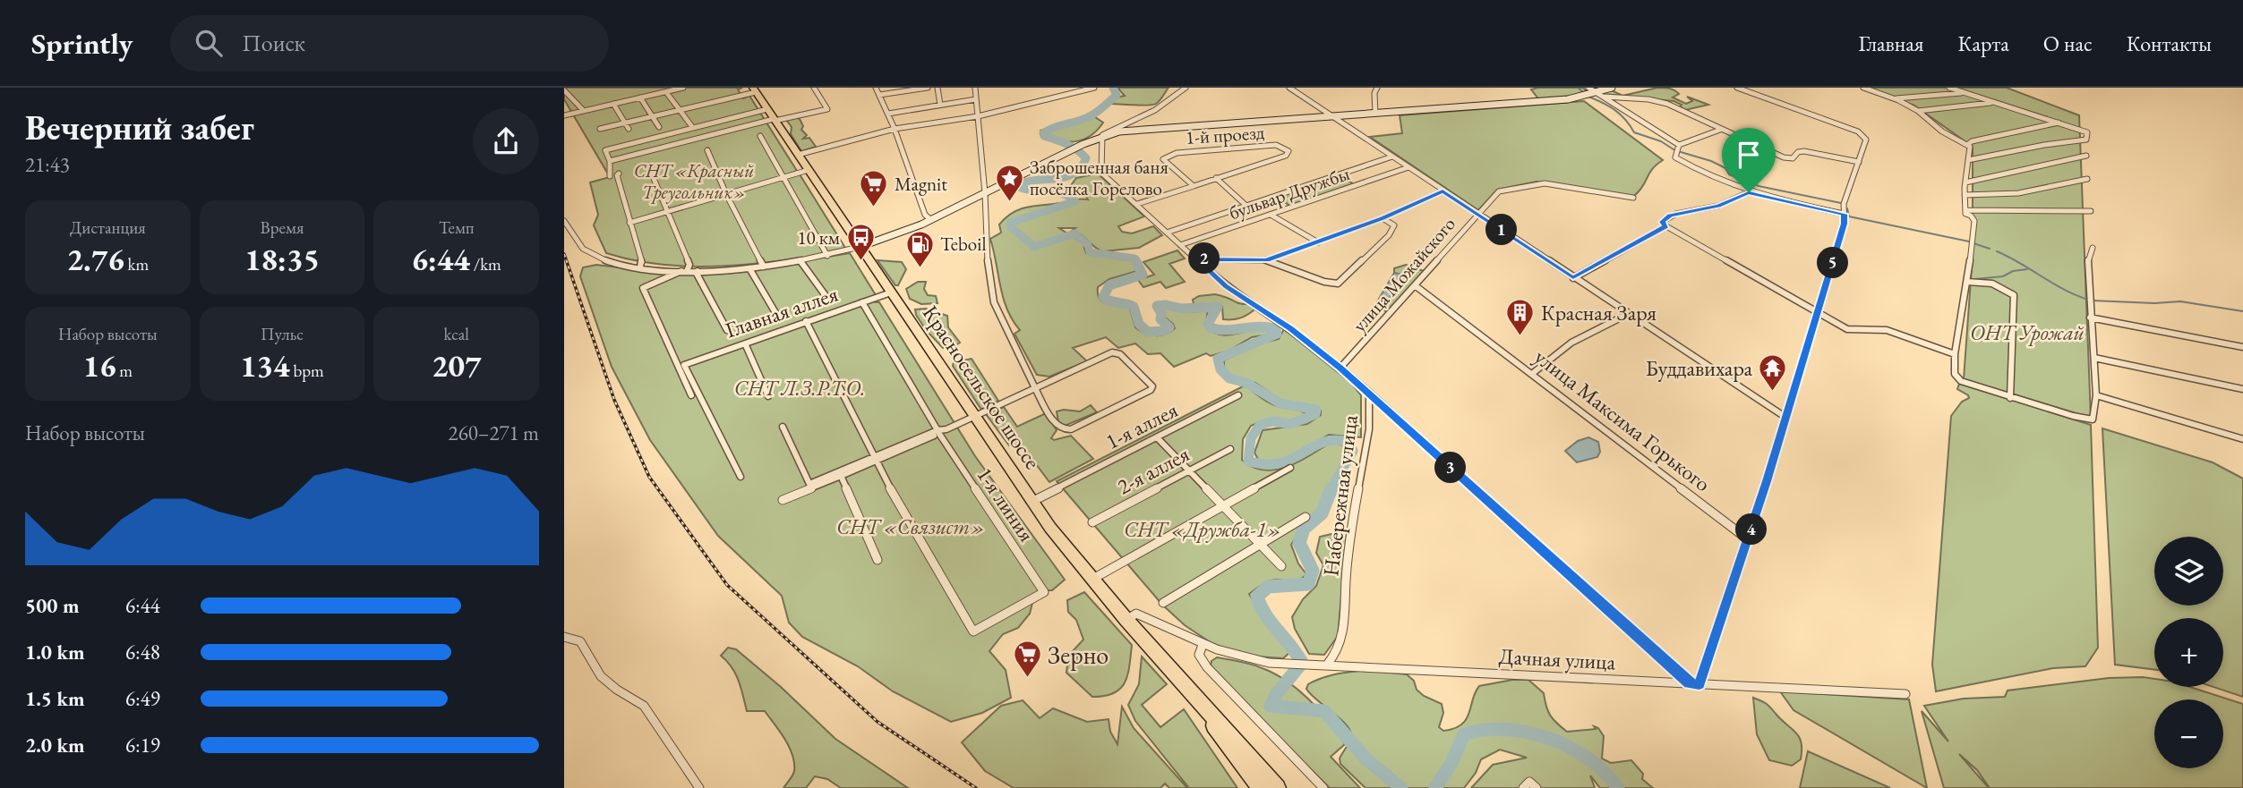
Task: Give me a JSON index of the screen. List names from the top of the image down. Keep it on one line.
{"streets":{"highway":["Красносельское шоссе"],"street":["1-й проезд","бульвар Дружбы","улица Можайского","Главная аллея","улица Максима Горького","1-я аллея","2-я аллея","Набережная улица","1-я линия","Дачная улица"]},"crossings":[["1-й проезд","бульвар Дружбы"],["1-й проезд","Набережная улица"],["бульвар Дружбы","Набережная улица"],["улица Можайского","улица Максима Горького"],["улица Можайского","Набережная улица"],["Главная аллея","Красносельское шоссе"],["Красносельское шоссе","1-я аллея"],["Красносельское шоссе","Дачная улица"],["Набережная улица","Дачная улица"]],"parks":["СНТ «Красный Треугольник»","ОНТ Урожай","СНТ Л.З.Р.Т.О.","СНТ «Связист»","СНТ «Дружба-1»"],"places":{"place":["Заброшенная баня посёлка Горелово"],"supermarket":["Magnit","Зерно"],"bus stop":["10 км"],"fuel station":["Teboil"],"building":["Красная Заря"],"temple":["Буддавихара"]},"page":{"header":"Sprintly","search":"Поиск","nav":["Главная","Карта","О нас","Контакты"],"heading":["Вечерний забег","21:43"],"stats":[["Дистанция","2.76 km"],["Время","18:35"],["Темп","6:44 /km"],["Набор высоты","16 m"],["Пульс","134 bpm"],["kcal","207"]],"pins":["1","2","5","3","4"],"chart":["Набор высоты","260–271 m"],"map_buttons":["+","−"],"list":[{"name":"500 m","note":"6:44"},{"name":"1.0 km","note":"6:48"},{"name":"1.5 km","note":"6:49"},{"name":"2.0 km","note":"6:19"}]}}
